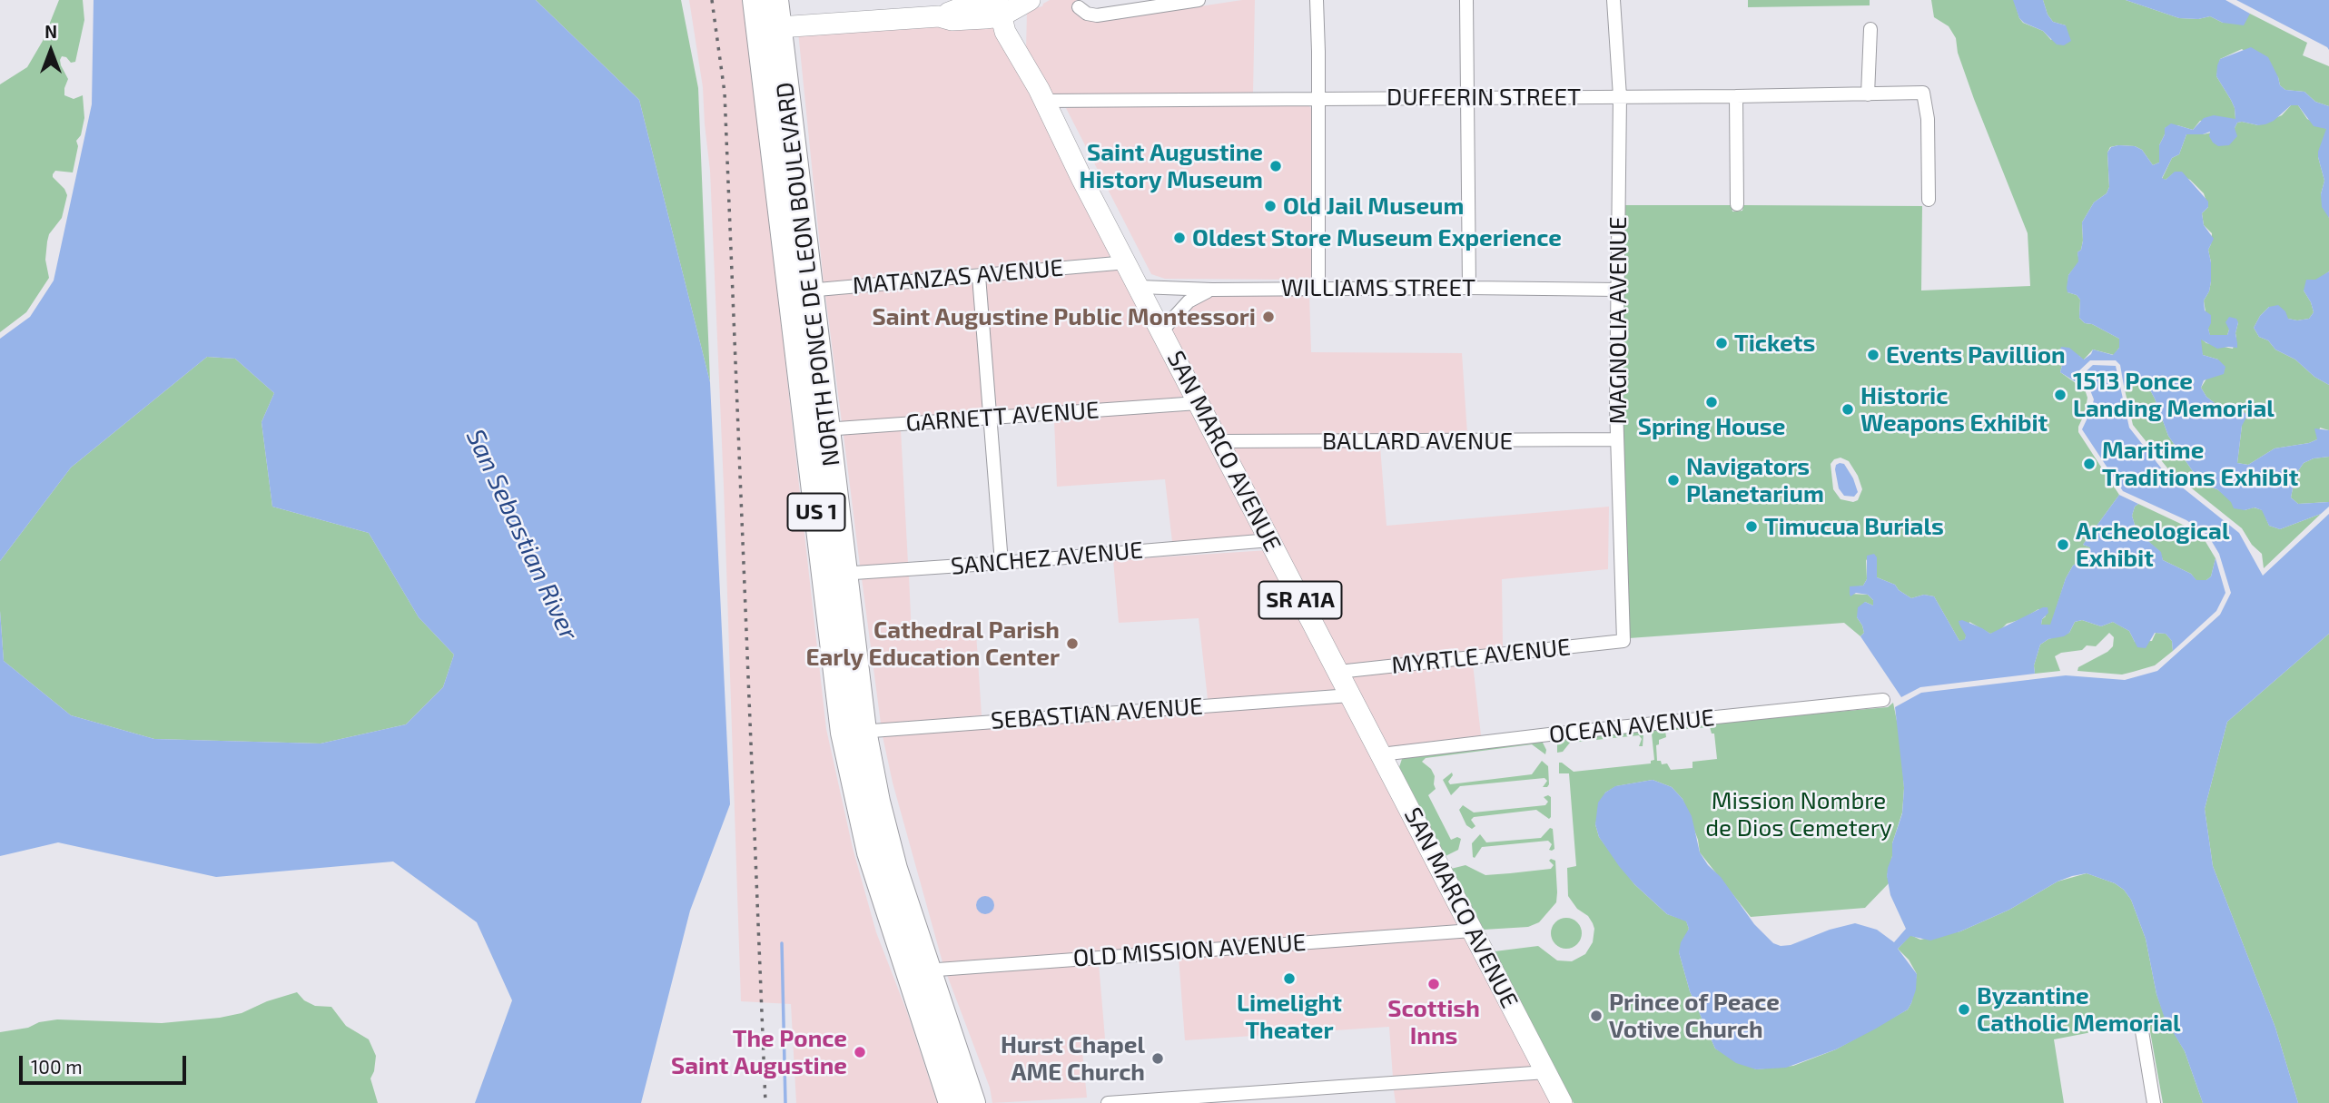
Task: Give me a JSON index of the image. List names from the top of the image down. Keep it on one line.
{"streets":{"highway":["NORTH PONCE DE LEON BOULEVARD","US 1"],"main road":["SAN MARCO AVENUE","SR A1A"],"street":["DUFFERIN STREET","MATANZAS AVENUE","WILLIAMS STREET","MAGNOLIA AVENUE","GARNETT AVENUE","BALLARD AVENUE","SANCHEZ AVENUE","MYRTLE AVENUE","SEBASTIAN AVENUE","OCEAN AVENUE","OLD MISSION AVENUE"]},"crossings":[["DUFFERIN STREET","MAGNOLIA AVENUE"],["DUFFERIN STREET","SAN MARCO AVENUE"],["NORTH PONCE DE LEON BOULEVARD","MATANZAS AVENUE"],["NORTH PONCE DE LEON BOULEVARD","GARNETT AVENUE"],["NORTH PONCE DE LEON BOULEVARD","SANCHEZ AVENUE"],["NORTH PONCE DE LEON BOULEVARD","SEBASTIAN AVENUE"],["NORTH PONCE DE LEON BOULEVARD","OLD MISSION AVENUE"],["MATANZAS AVENUE","SAN MARCO AVENUE"],["WILLIAMS STREET","MAGNOLIA AVENUE"],["WILLIAMS STREET","SAN MARCO AVENUE"],["MAGNOLIA AVENUE","BALLARD AVENUE"],["MAGNOLIA AVENUE","MYRTLE AVENUE"],["GARNETT AVENUE","SAN MARCO AVENUE"],["BALLARD AVENUE","SAN MARCO AVENUE"],["SAN MARCO AVENUE","SANCHEZ AVENUE"],["SAN MARCO AVENUE","MYRTLE AVENUE"],["SAN MARCO AVENUE","SEBASTIAN AVENUE"],["SAN MARCO AVENUE","OCEAN AVENUE"],["SAN MARCO AVENUE","OLD MISSION AVENUE"]],"water":["San Sebastian River"],"parks":["Mission Nombre de Dios Cemetery"],"places":["Saint Augustine History Museum","Old Jail Museum","Oldest Store Museum Experience","Saint Augustine Public Montessori","Tickets","Events Pavillion","1513 Ponce Landing Memorial","Spring House","Historic Weapons Exhibit","Maritime Traditions Exhibit","Navigators Planetarium","Timucua Burials","Archeological Exhibit","Cathedral Parish Early Education Center","Limelight Theater","Scottish Inns","Byzantine Catholic Memorial","Prince of Peace Votive Church","The Ponce Saint Augustine","Hurst Chapel AME Church"],"scale_bar":"100 m","north":"top"}
